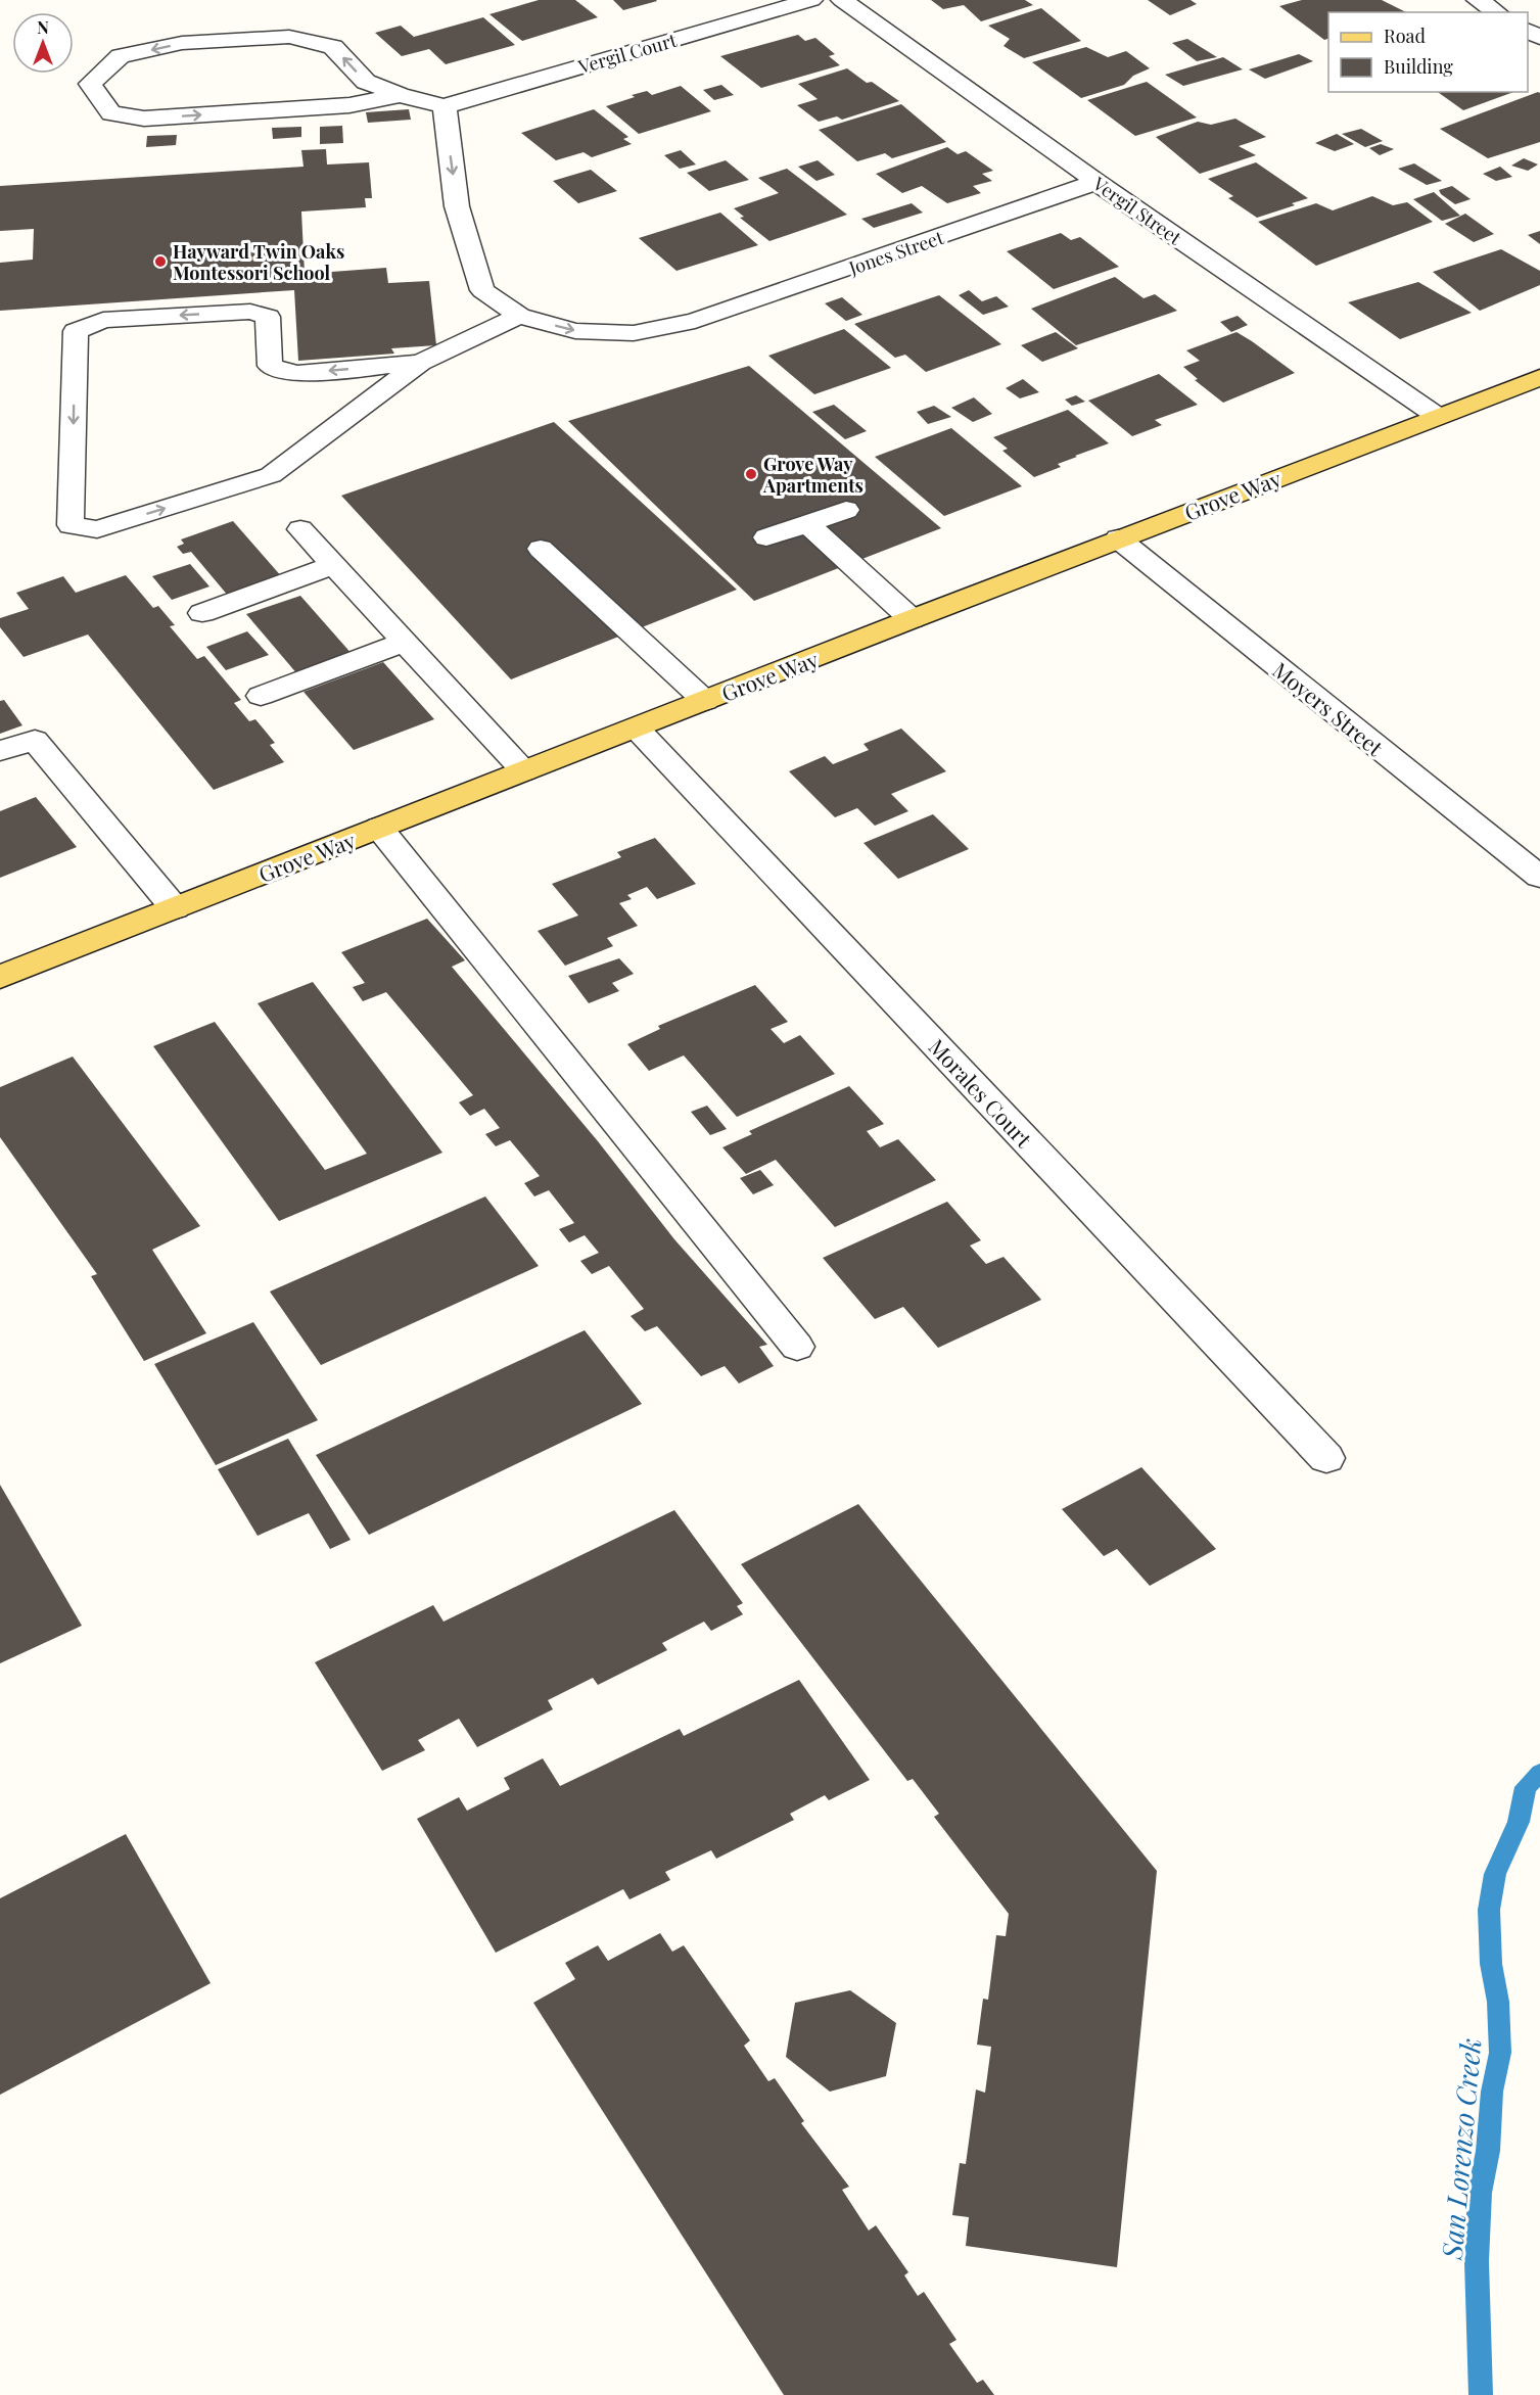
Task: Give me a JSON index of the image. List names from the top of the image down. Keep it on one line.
{"streets":{"main road":["Grove Way"],"street":["Vergil Court","Vergil Street","Jones Street","Moyers Street","Morales Court"]},"crossings":[["Vergil Court","Jones Street"],["Vergil Street","Jones Street"],["Vergil Street","Grove Way"],["Grove Way","Moyers Street"],["Grove Way","Morales Court"]],"water":["San Lorenzo Creek"],"places":["Hayward Twin Oaks Montessori School","Grove Way Apartments"],"legend":["Road","Building"],"north":"top"}
